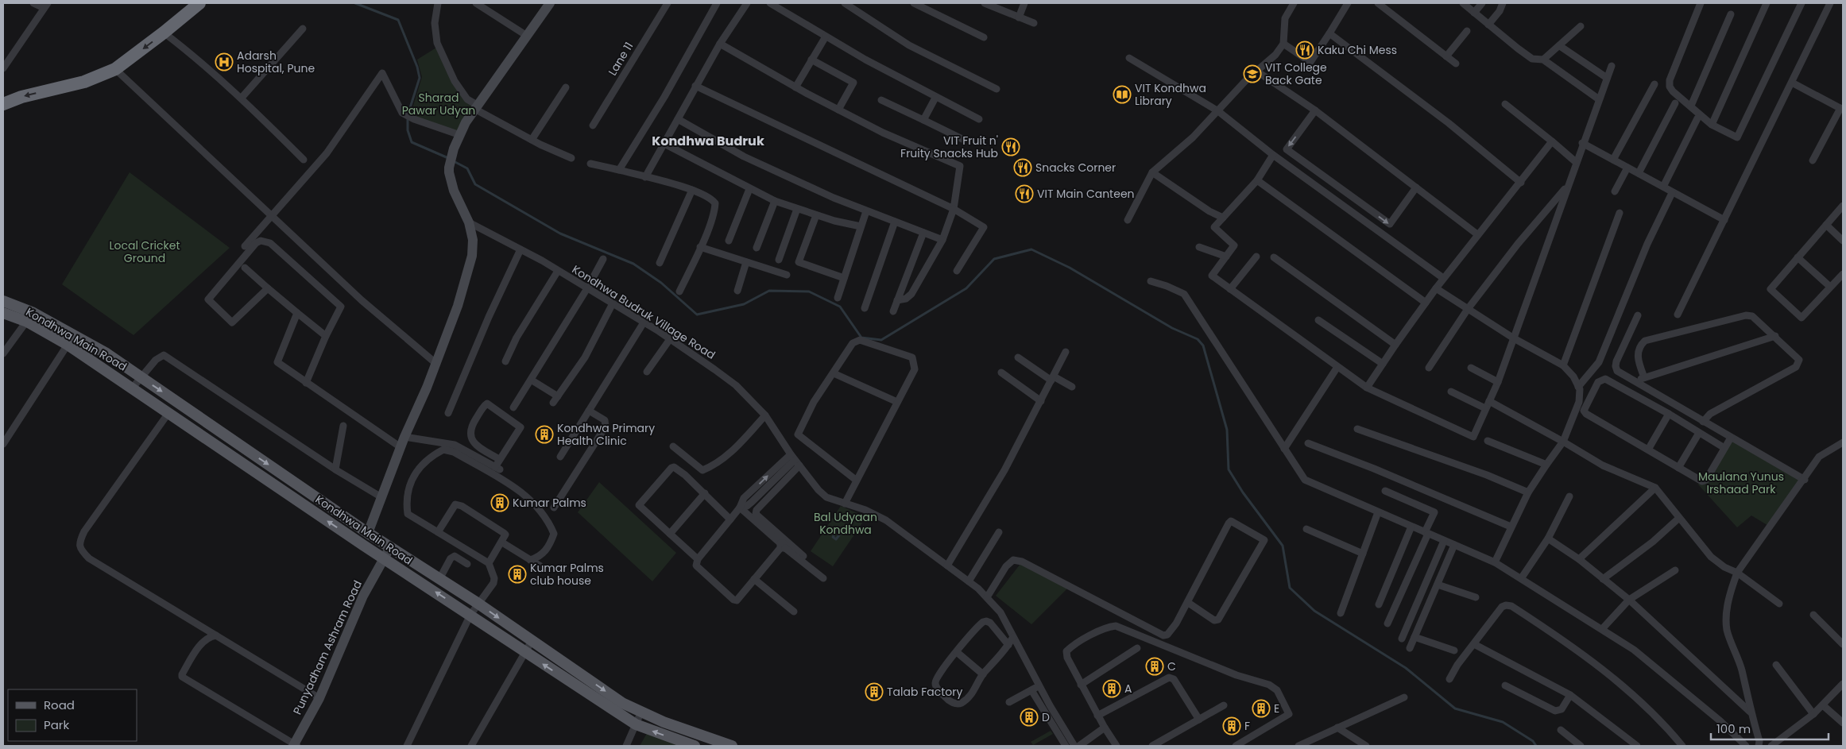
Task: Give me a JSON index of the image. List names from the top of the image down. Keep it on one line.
{"streets":{"main road":["Kondhwa Main Road"],"street":["Lane 11","Kondhwa Budruk Village Road","Punyadham Ashram Road"]},"crossings":[["Kondhwa Main Road","Punyadham Ashram Road"]],"districts":["Kondhwa Budruk"],"parks":["Sharad Pawar Udyan","Local Cricket Ground","Maulana Yunus Irshaad Park","Bal Udyaan Kondhwa"],"places":{"restaurant":["Kaku Chi Mess","VIT Fruit n' Fruity Snacks Hub","Snacks Corner","VIT Main Canteen"],"hospital":["Adarsh Hospital, Pune"],"school or university":["VIT College Back Gate"],"library":["VIT Kondhwa Library"],"building":["Kondhwa Primary Health Clinic","Kumar Palms","Kumar Palms club house","C","A","Talab Factory","E","D","F"]},"legend":["Road","Park"],"scale_bar":"100 m"}
